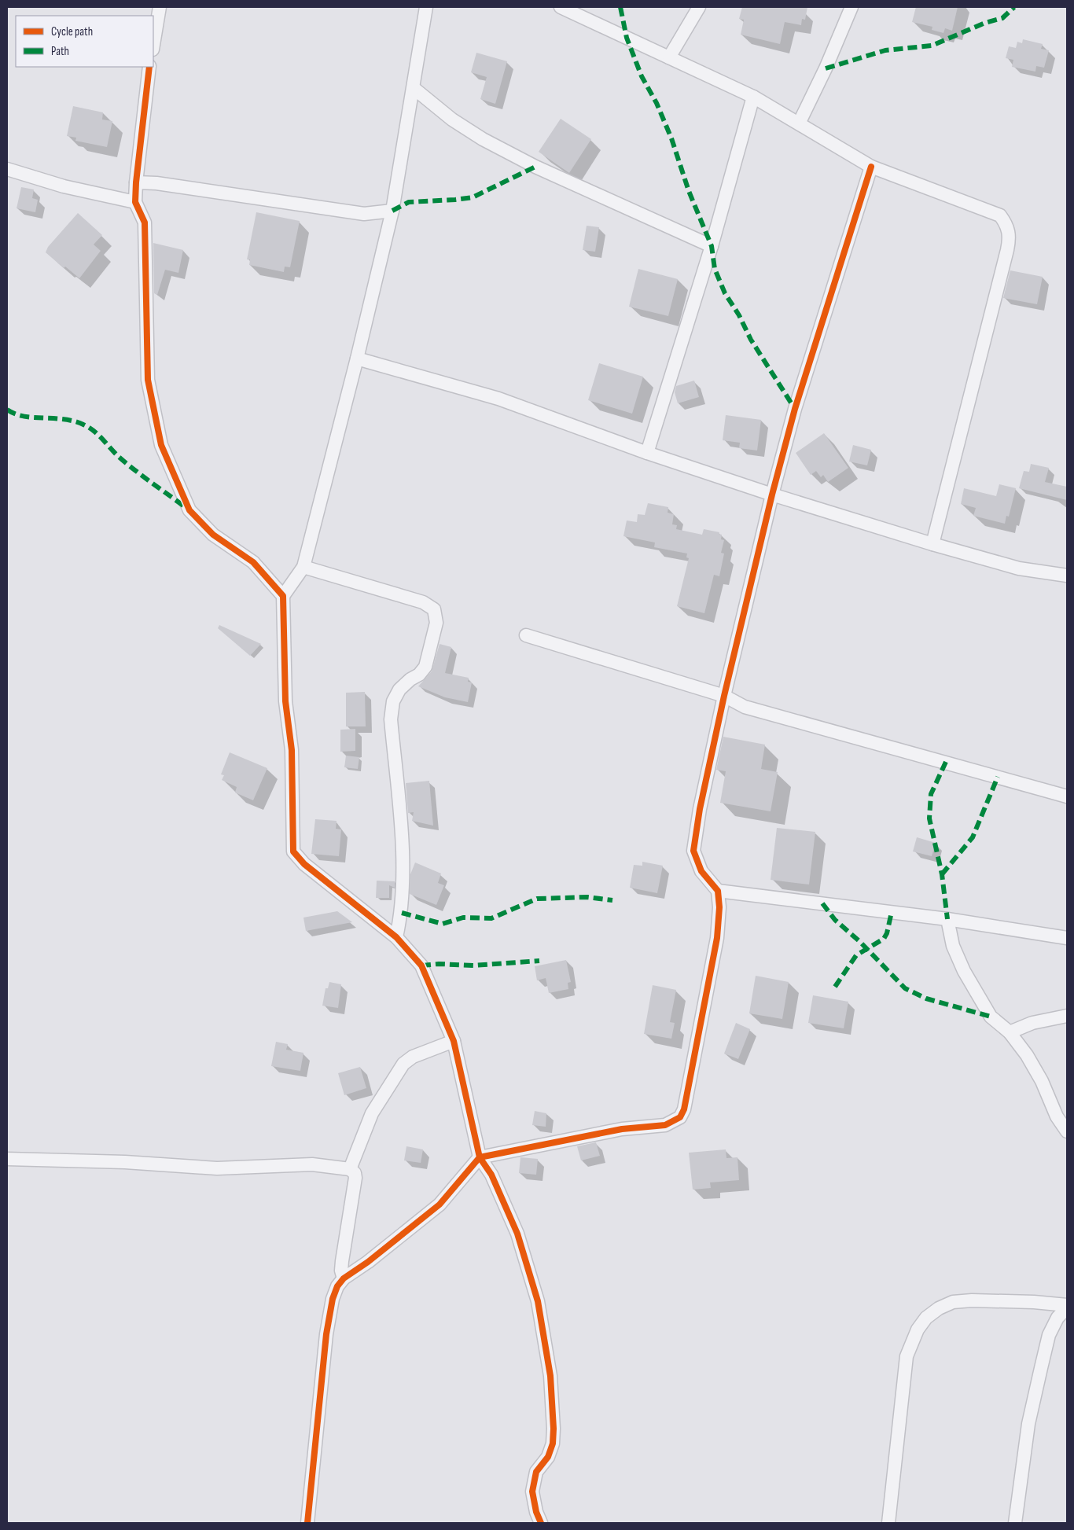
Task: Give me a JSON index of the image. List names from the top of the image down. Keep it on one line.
{"legend":["Cycle path","Path"]}
